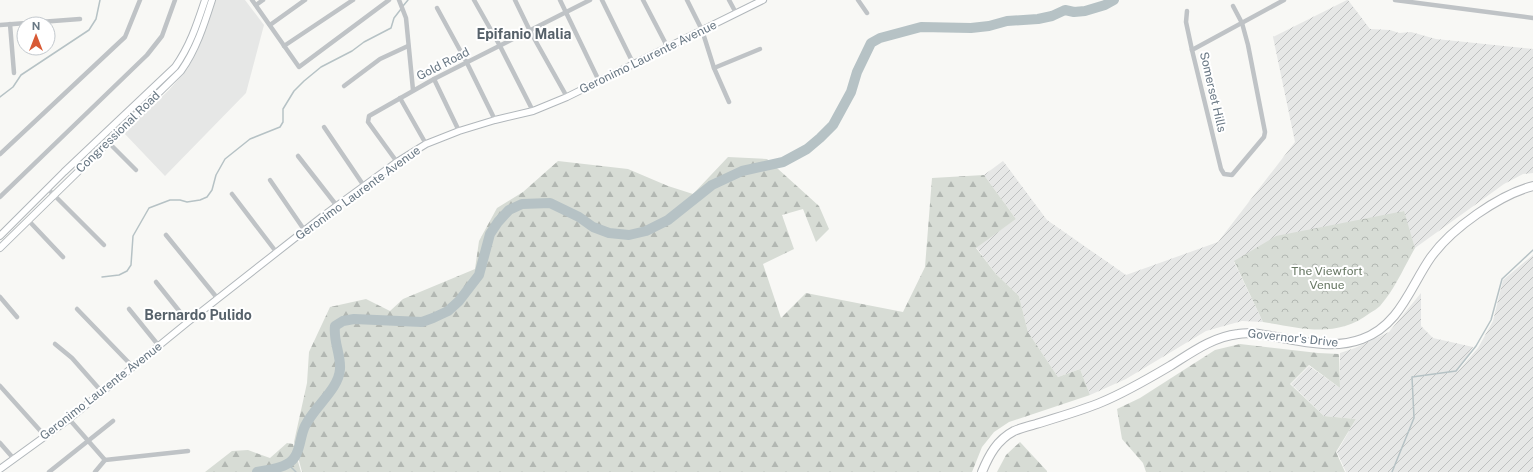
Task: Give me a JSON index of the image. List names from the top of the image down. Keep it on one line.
{"streets":{"highway":["Governor's Drive"],"street":["Geronimo Laurente Avenue","Gold Road","Somerset Hills","Congressional Road"]},"districts":["Epifanio Malia","Bernardo Pulido"],"parks":["The Viewfort Venue"],"north":"top"}
